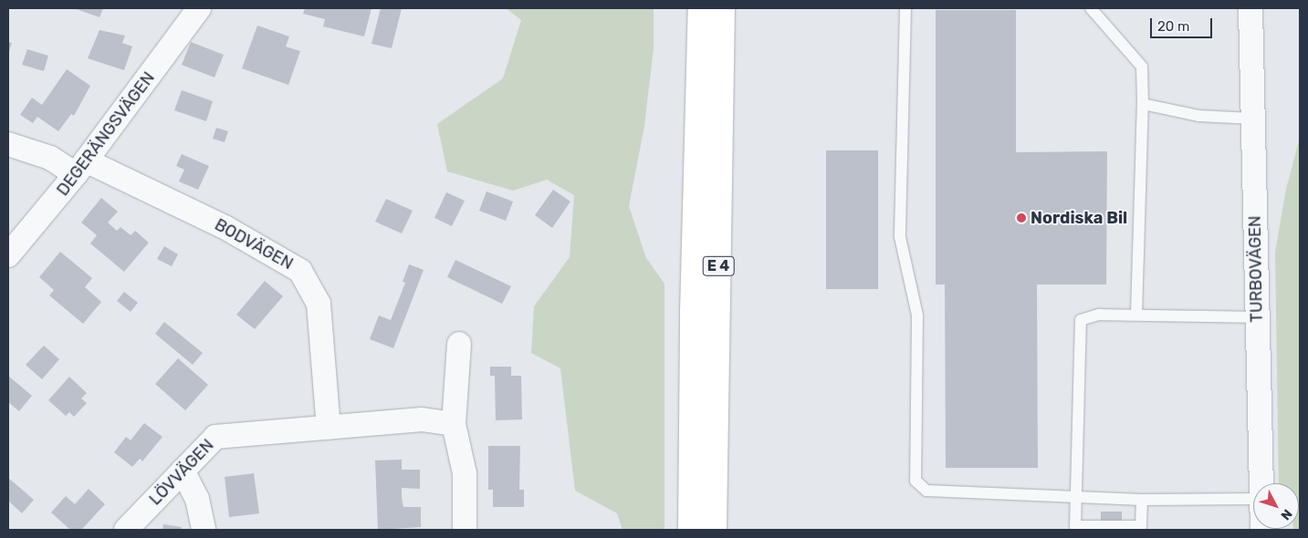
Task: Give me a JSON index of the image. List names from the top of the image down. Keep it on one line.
{"streets":{"highway":["E 4"],"street":["DEGERÄNGSVÄGEN","BODVÄGEN","TURBOVÄGEN","LÖVVÄGEN"]},"crossings":[["DEGERÄNGSVÄGEN","BODVÄGEN"],["BODVÄGEN","LÖVVÄGEN"]],"places":["Nordiska Bil"],"scale_bar":"20 m","north":"bottom right"}
